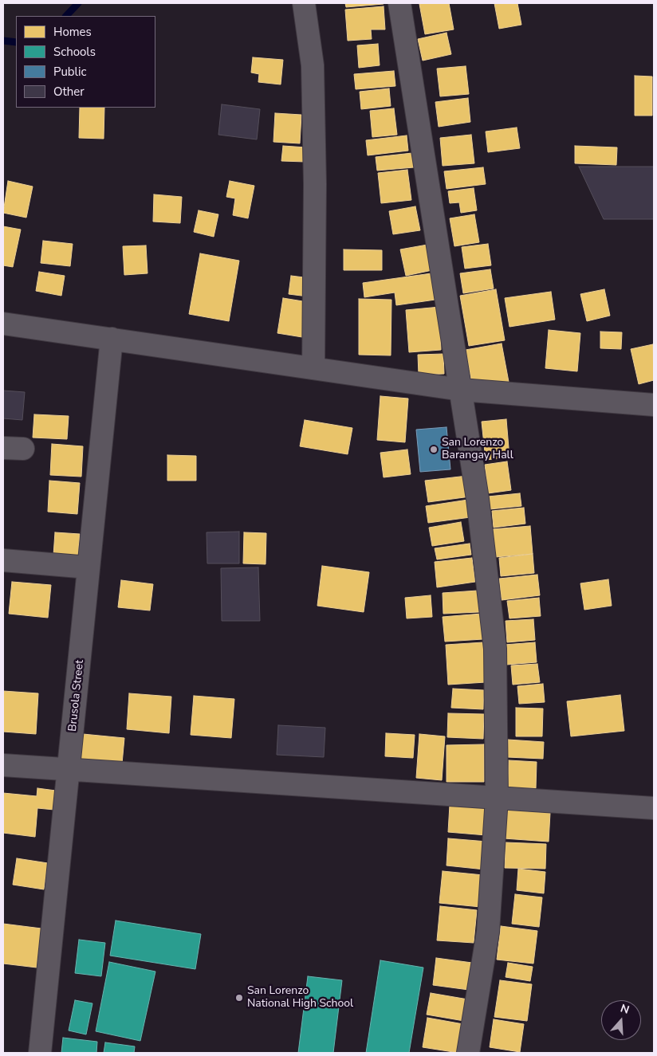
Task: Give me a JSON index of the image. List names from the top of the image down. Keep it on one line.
{"streets":{"street":["Brusola Street"]},"places":["San Lorenzo Barangay Hall","San Lorenzo National High School"],"legend":["Homes","Schools","Public","Other"],"north":"top"}
